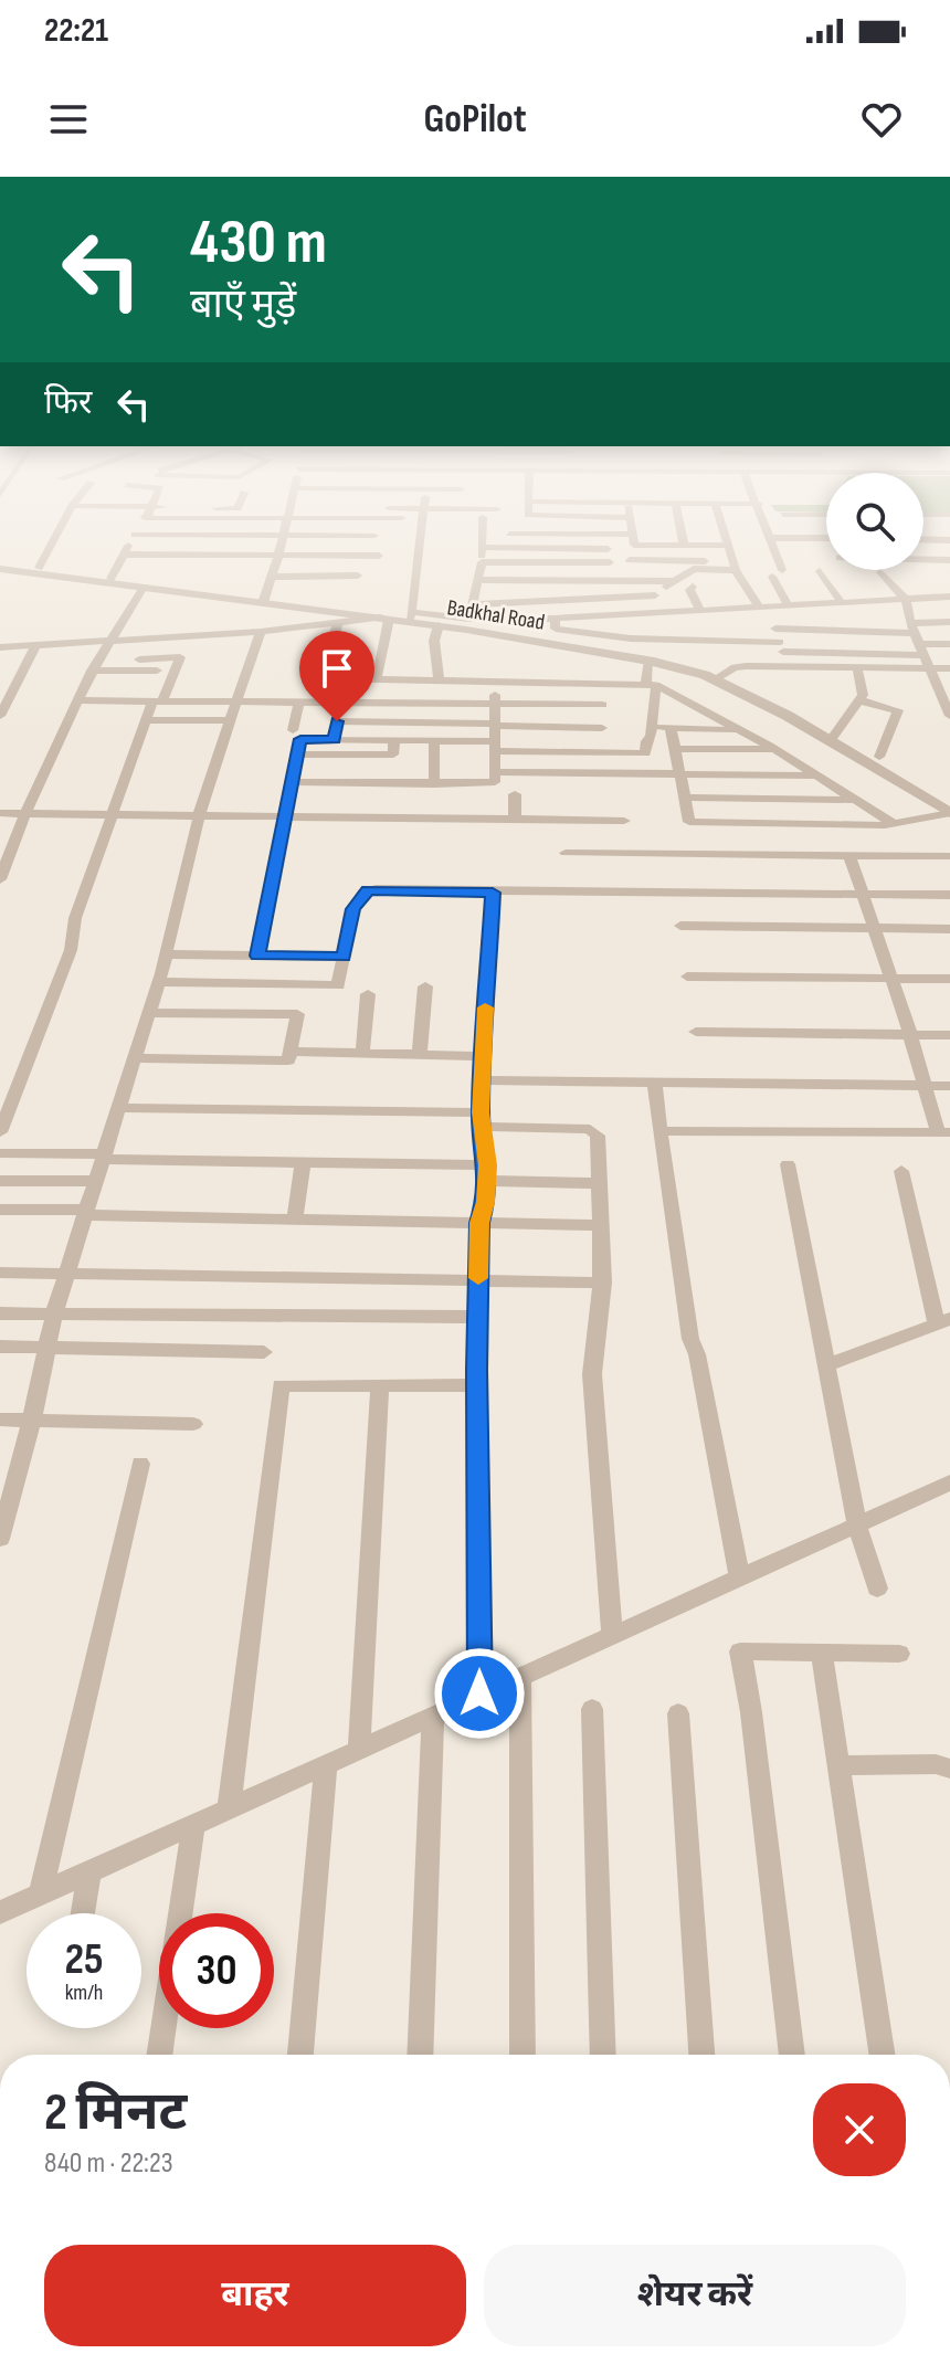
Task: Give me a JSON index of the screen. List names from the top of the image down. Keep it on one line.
{"streets":{"street":["Badkhal Road"]},"page":{"status":"22:21","header":"GoPilot","turn":["430 m","बाएँ मुड़ें"],"then":"फिर","speed":"25 km/h","limit":"30","heading":["2 मिनट","840 m · 22:23"],"buttons":["बाहर","शेयर करें"]}}
